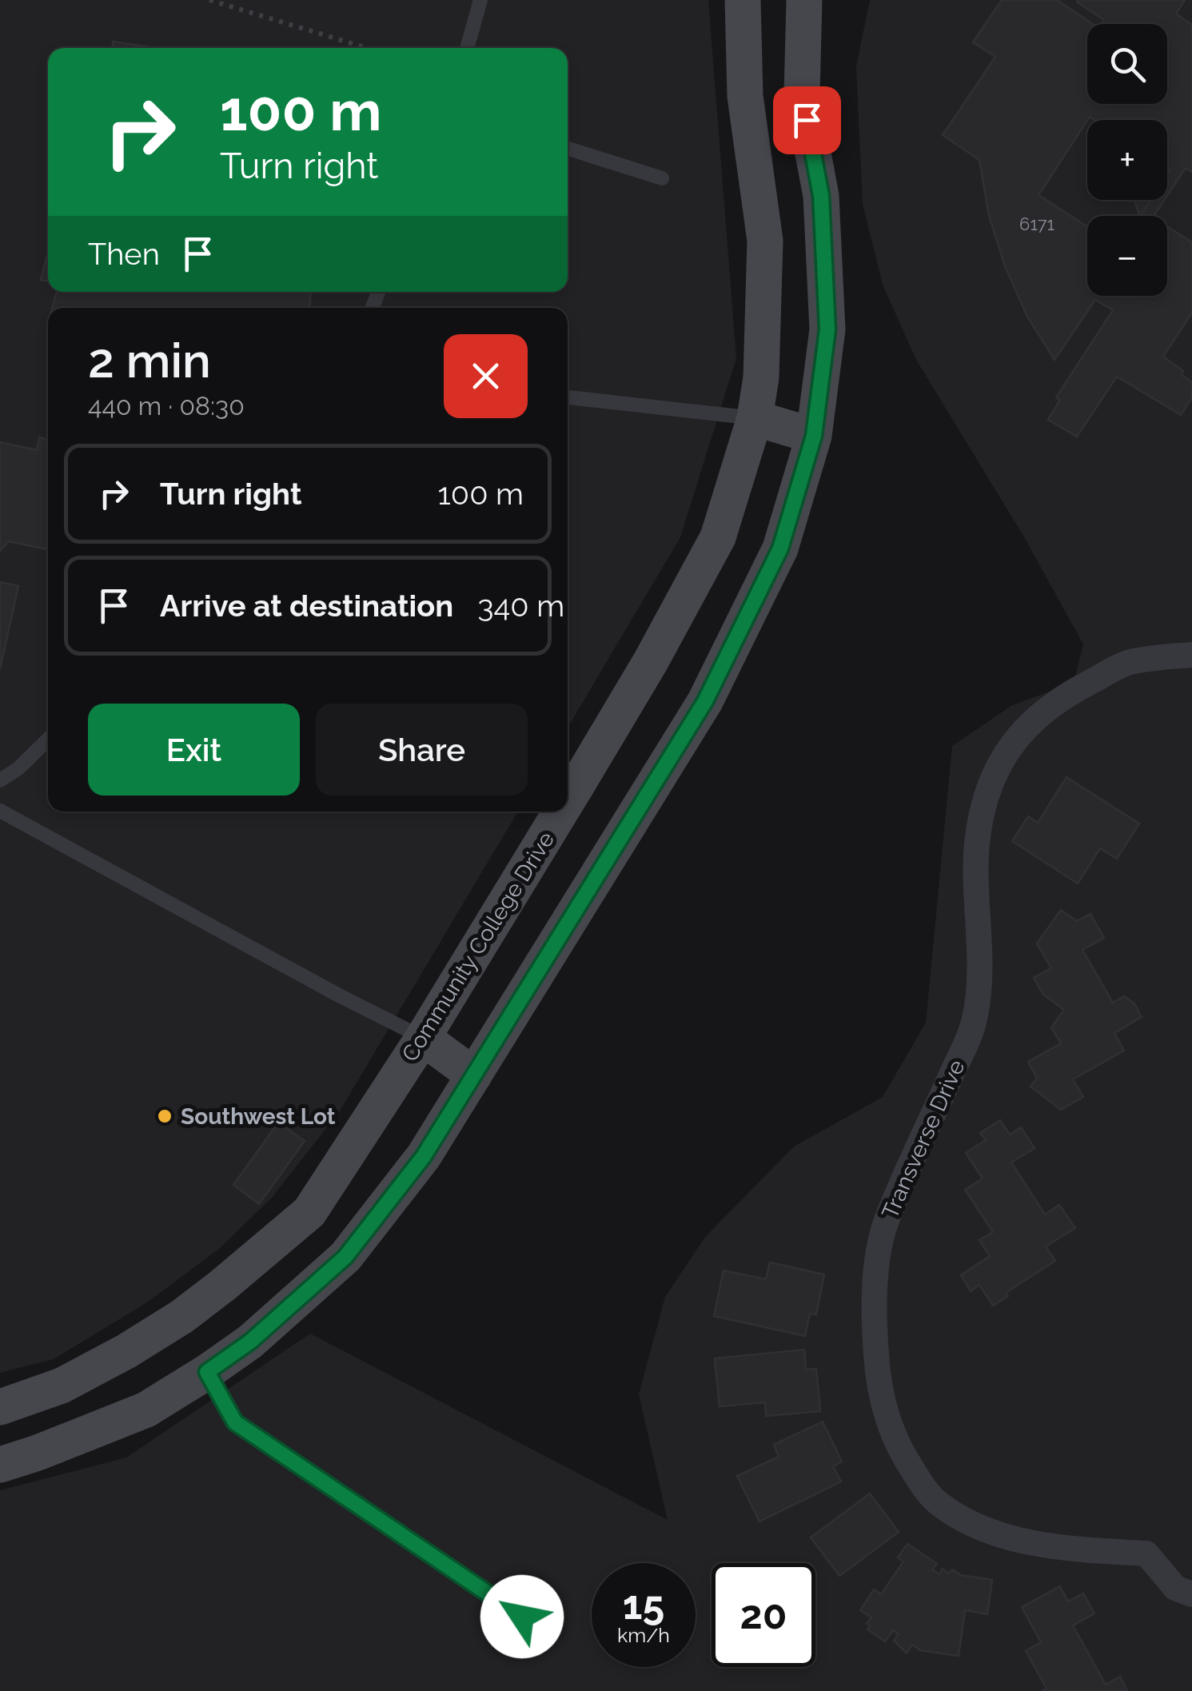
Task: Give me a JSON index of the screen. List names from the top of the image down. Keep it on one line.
{"streets":{"street":["Community College Drive","Transverse Drive"]},"places":["Southwest Lot"],"house_numbers":["6171"],"page":{"map_buttons":["+","−"],"turn":["100 m","Turn right"],"then":"Then","heading":["2 min","440 m · 08:30"],"list":[{"name":"Turn right","value":"100 m"},{"name":"Arrive at destination","value":"340 m"}],"buttons":["Exit","Share"],"speed":"15 km/h","limit":"20"}}
